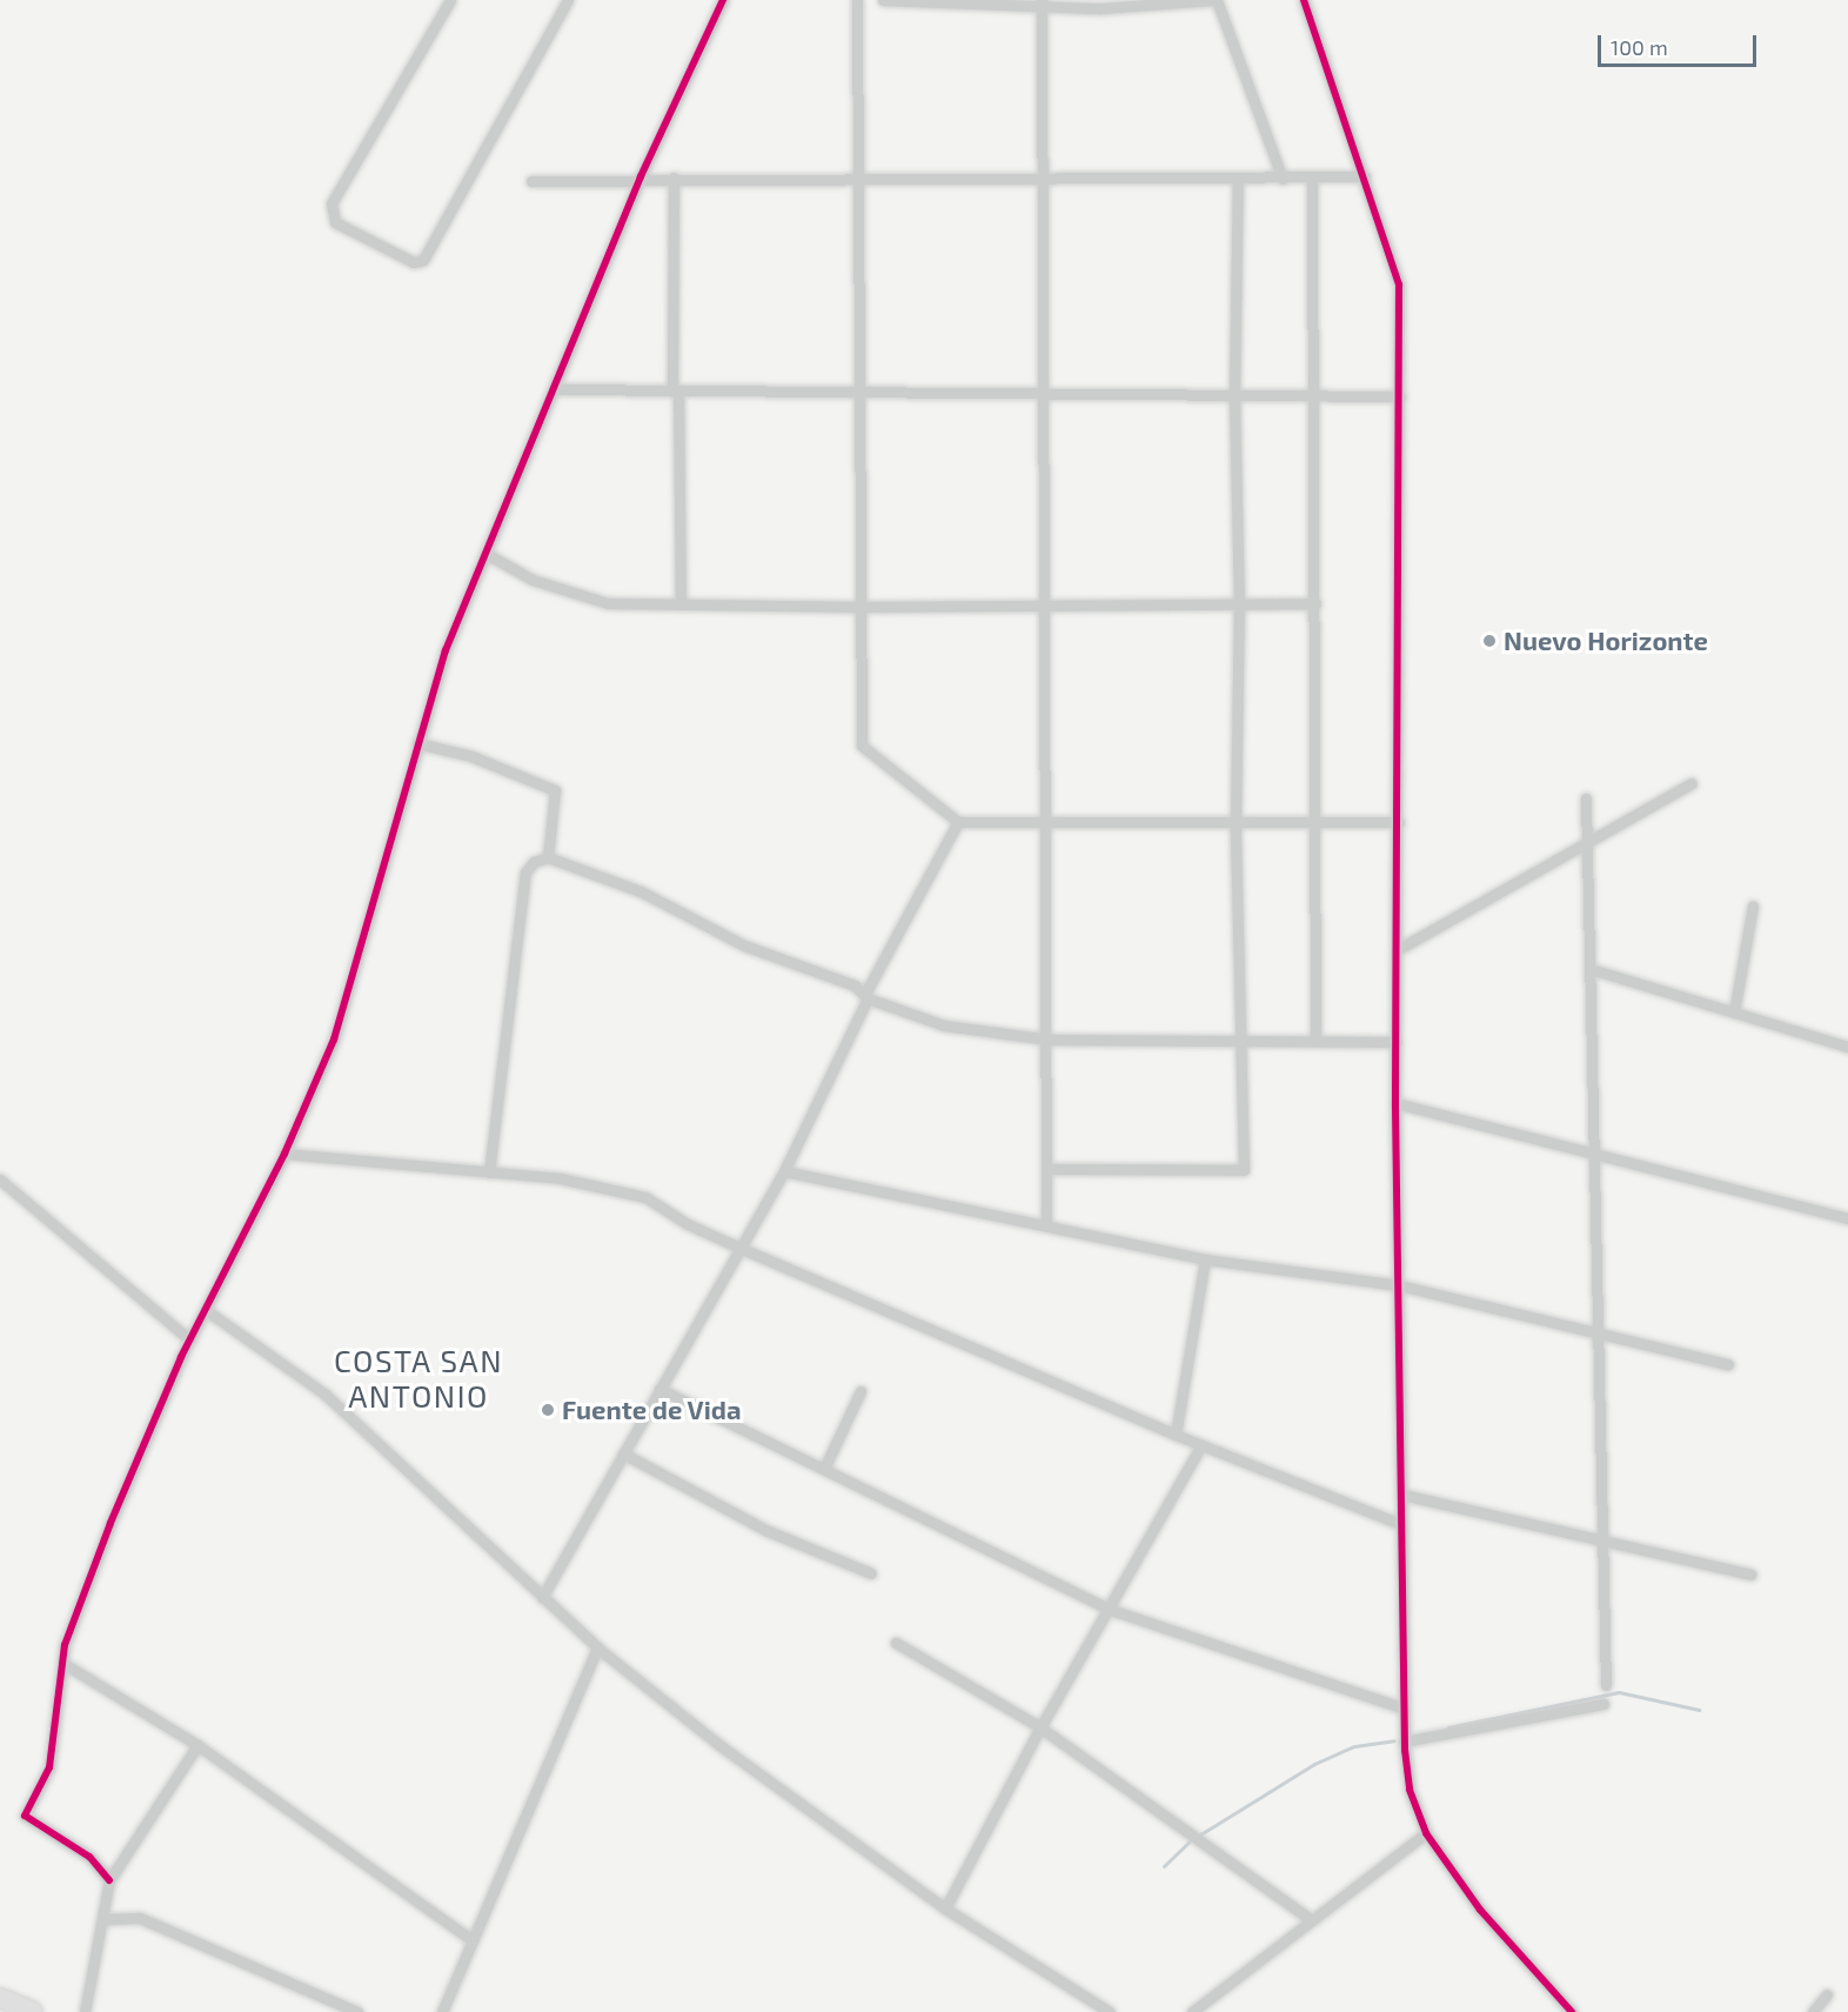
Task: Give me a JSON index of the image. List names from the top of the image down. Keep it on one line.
{"districts":["COSTA SAN ANTONIO"],"places":["Nuevo Horizonte","Fuente de Vida"],"scale_bar":"100 m"}
